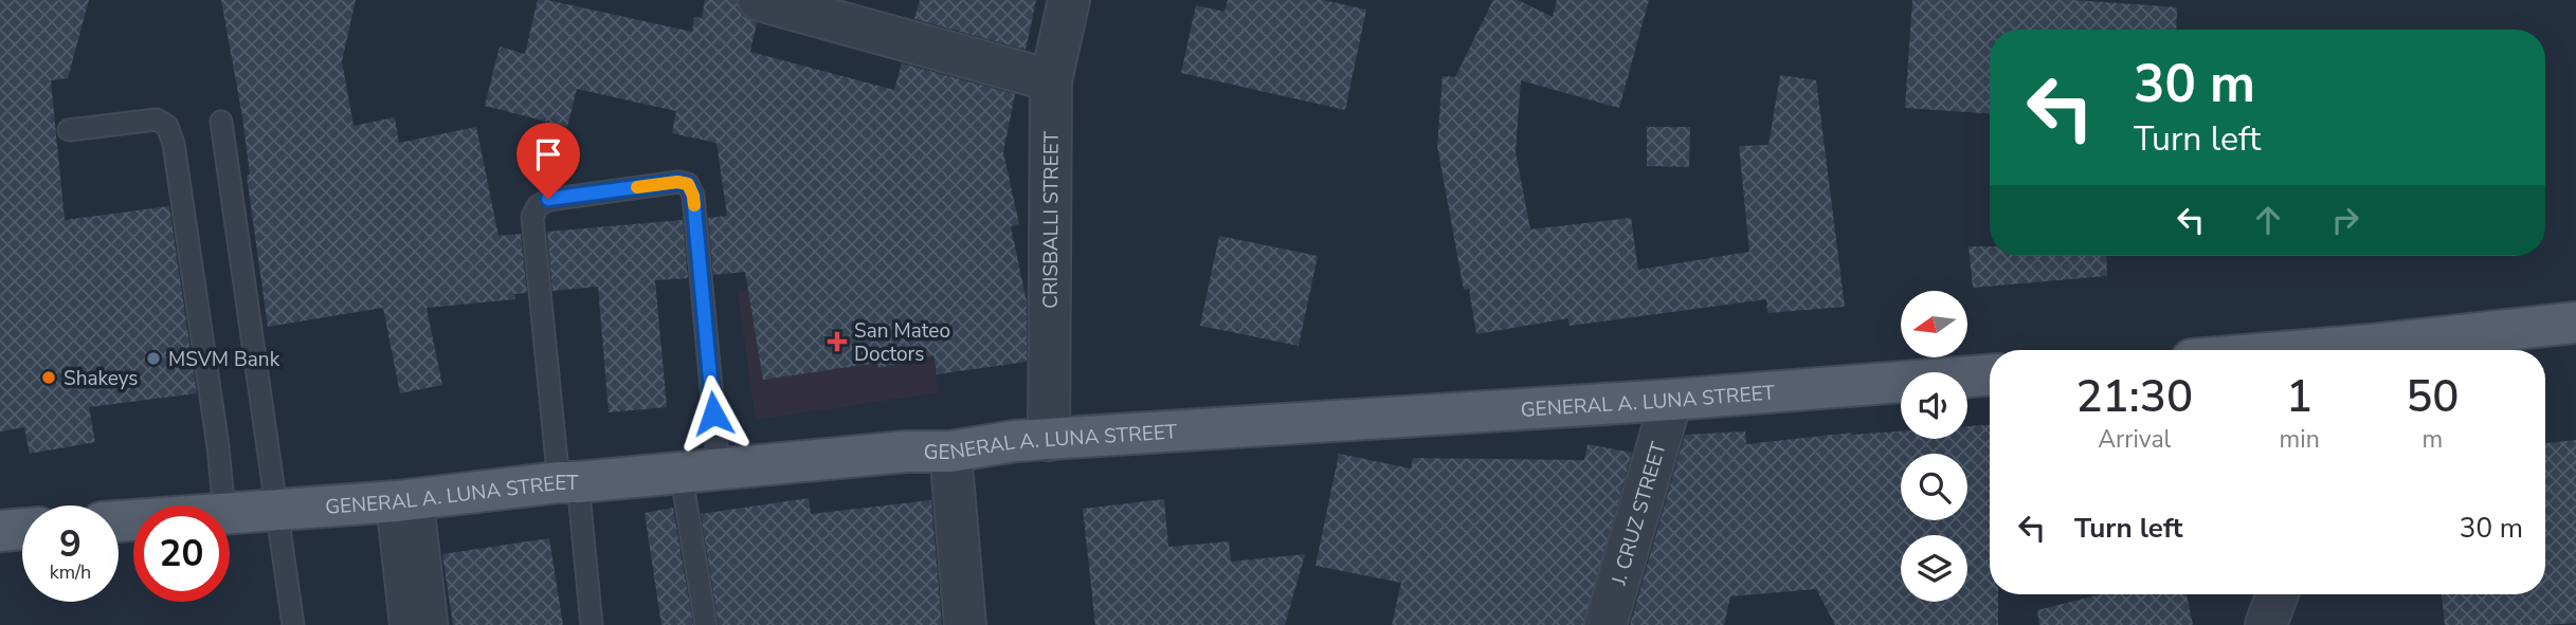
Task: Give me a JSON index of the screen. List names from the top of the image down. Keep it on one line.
{"streets":{"main road":["GENERAL A. LUNA STREET"],"street":["CRISBALLI STREET","J. CRUZ STREET"]},"crossings":[["CRISBALLI STREET","GENERAL A. LUNA STREET"],["GENERAL A. LUNA STREET","J. CRUZ STREET"]],"places":{"health":["San Mateo Doctors"],"other":["MSVM Bank","Shakeys"]},"north":"left","page":{"turn":["30 m","Turn left"],"eta":["21:30","Arrival","1","min","50","m"],"list":[{"name":"Turn left","value":"30 m"}],"speed":"9 km/h","limit":"20"}}
